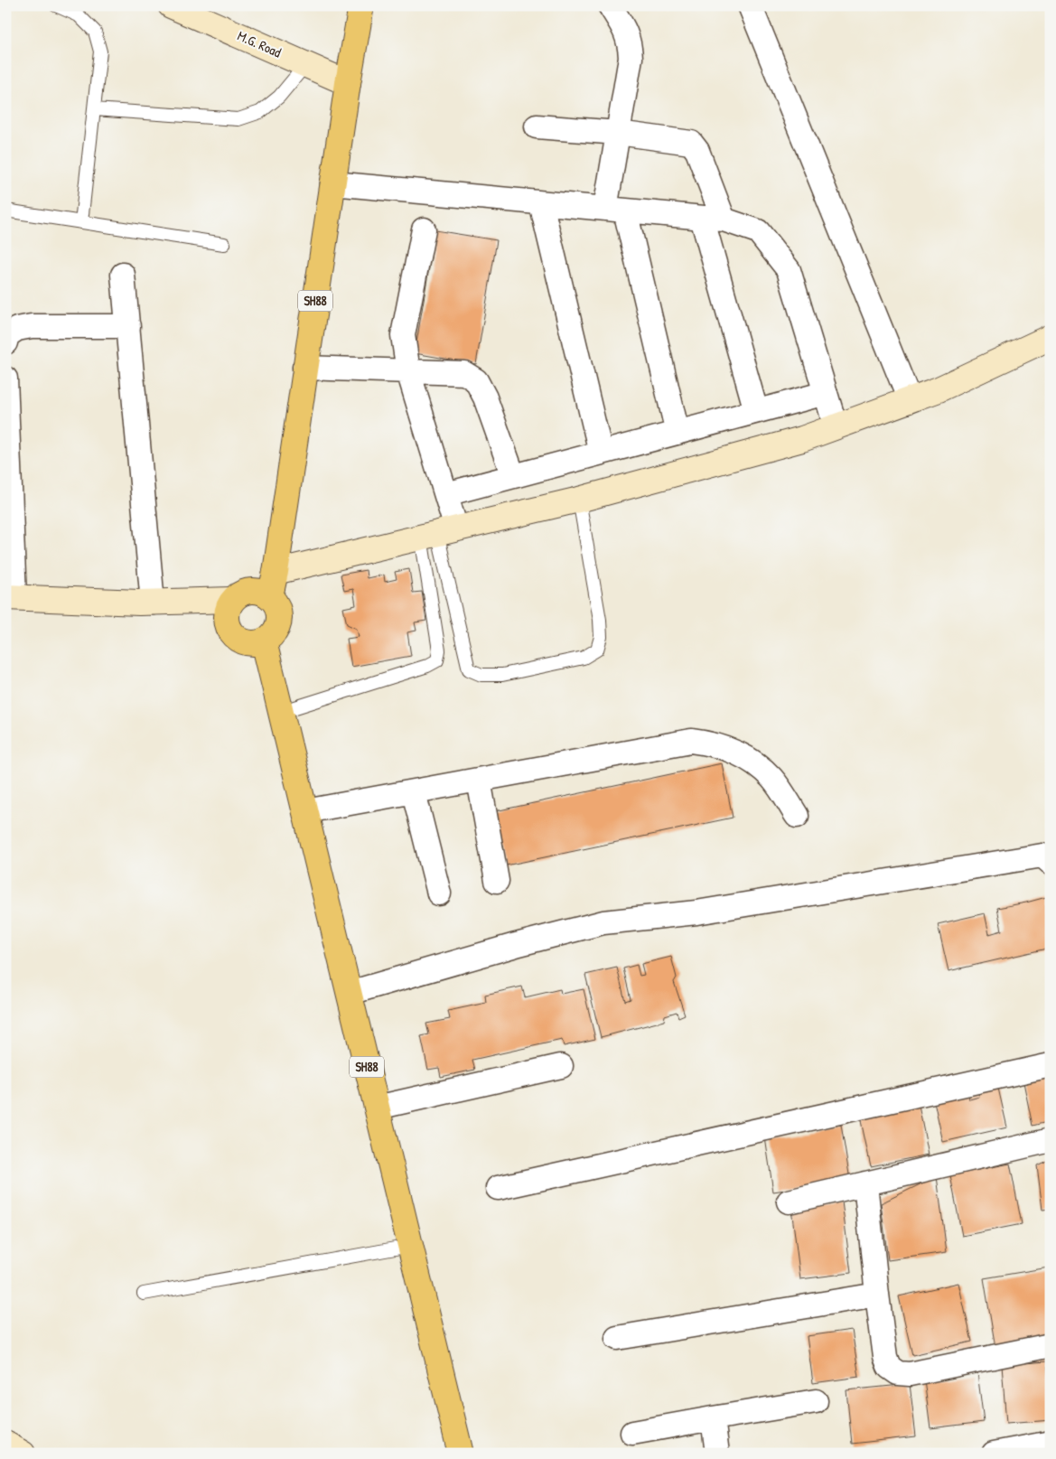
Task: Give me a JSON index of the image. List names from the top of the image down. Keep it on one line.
{"streets":{"main road":["M.G. Road","SH88"]},"crossings":[["M.G. Road","SH88"]]}
